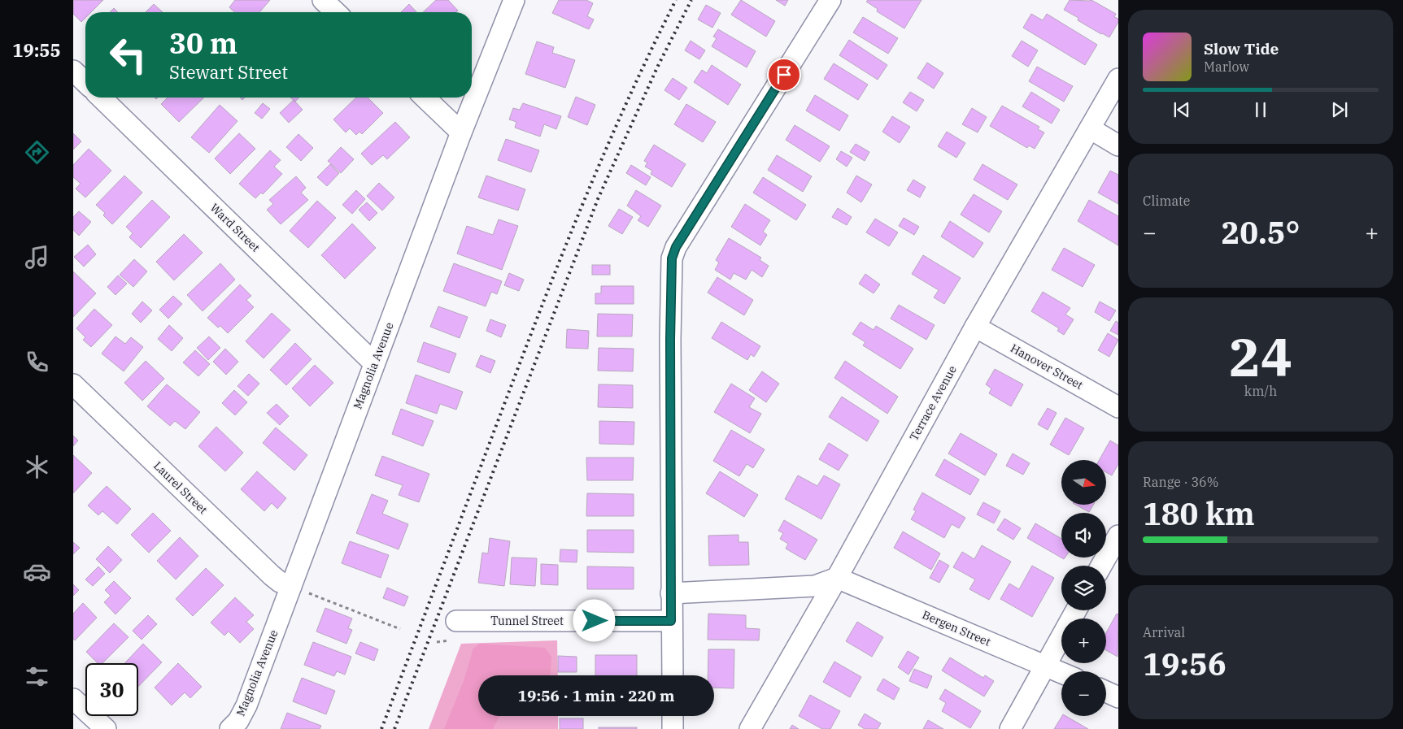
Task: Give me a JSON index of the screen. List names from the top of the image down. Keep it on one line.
{"streets":{"street":["Ward Street","Magnolia Avenue","Hanover Street","Terrace Avenue","Laurel Street","Tunnel Street","Bergen Street"]},"crossings":[["Ward Street","Magnolia Avenue"],["Magnolia Avenue","Laurel Street"],["Hanover Street","Terrace Avenue"],["Terrace Avenue","Bergen Street"]],"north":"right","page":{"tabs":"19:55","turn":["30 m","Stewart Street"],"song":["Slow Tide","Marlow"],"tile":["Climate",["24","km/h"],["Range · 36%","180 km"],["Arrival","19:56"]],"heat":["−","20.5°","+"],"map_buttons":["+","−"],"limit":"30","trip":"19:56 · 1 min · 220 m"}}
